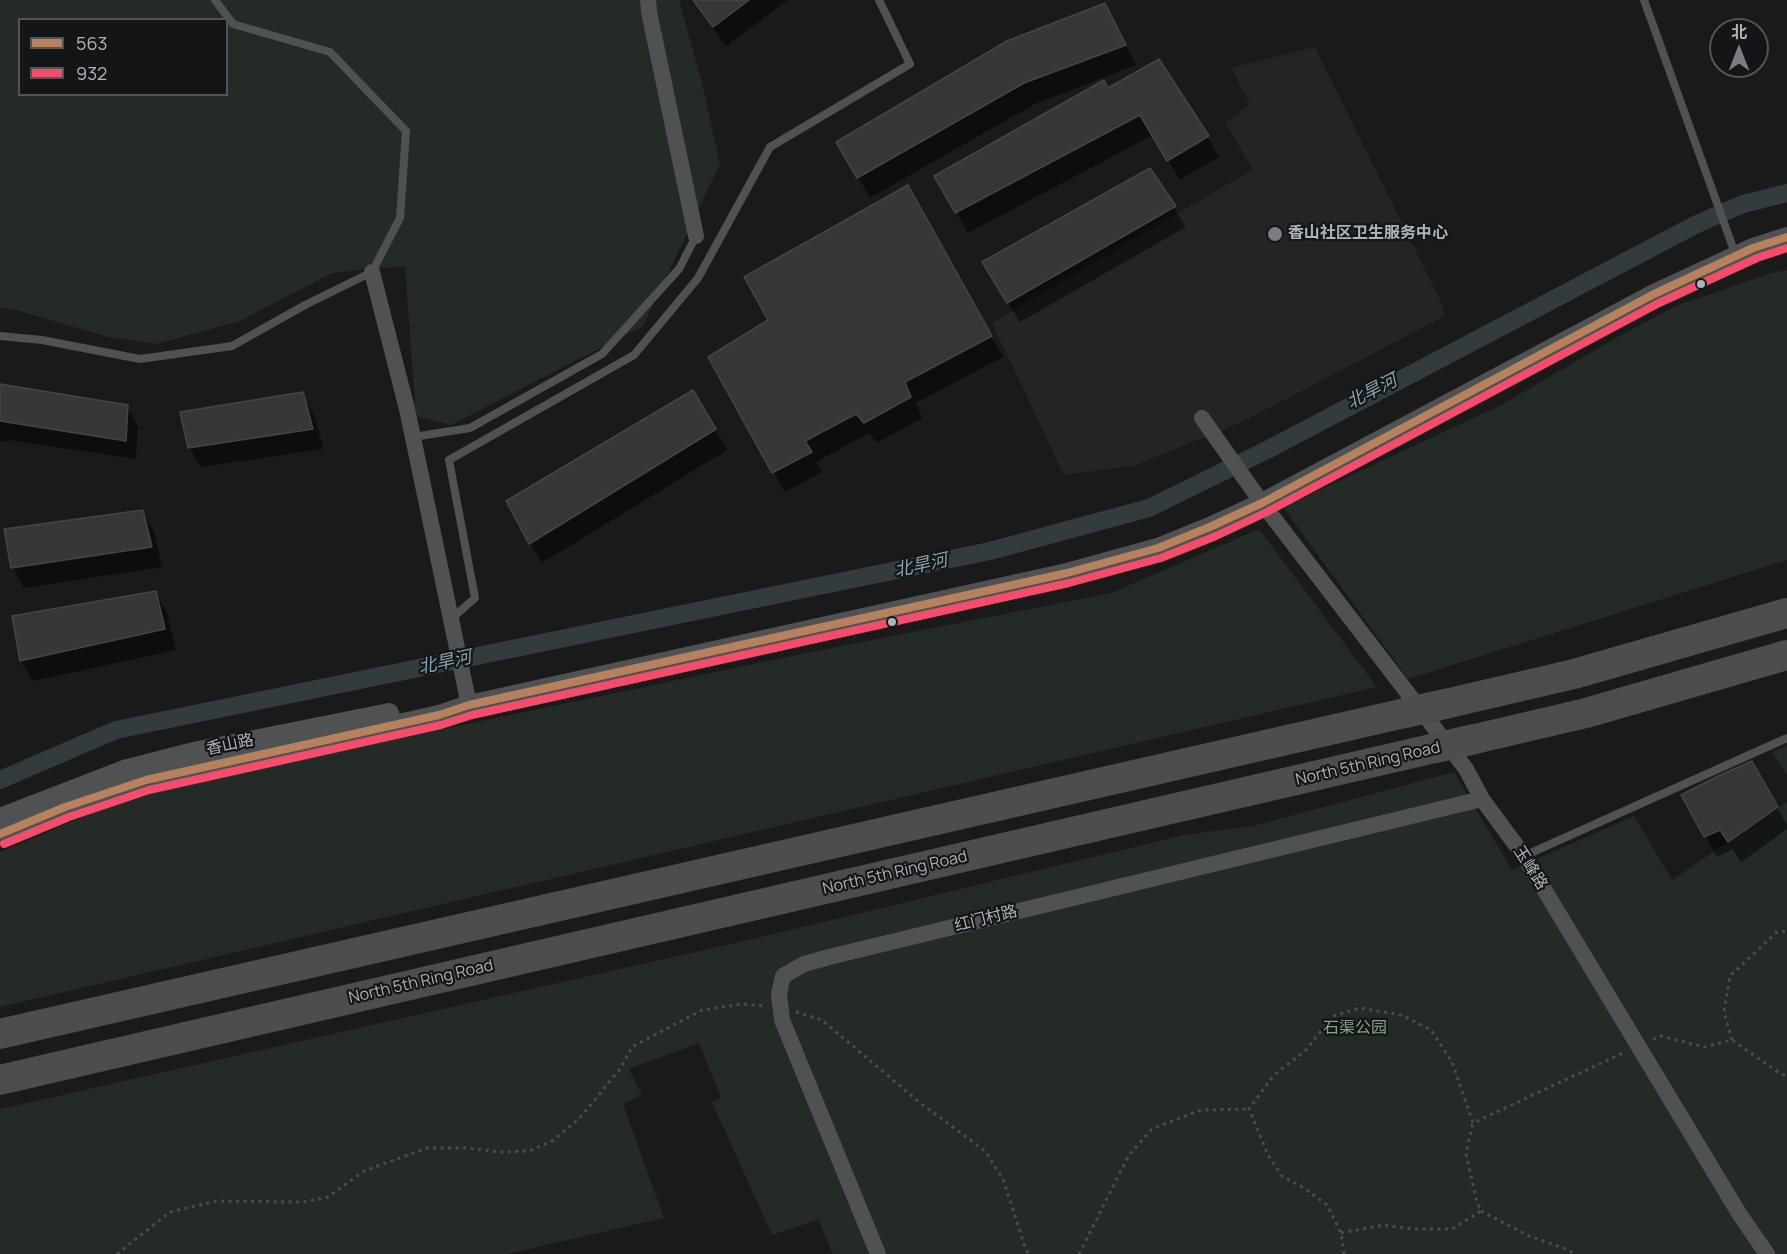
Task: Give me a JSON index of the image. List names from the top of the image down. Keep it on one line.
{"streets":{"highway":["North 5th Ring Road"],"street":["香山路","玉峰路","红门村路"]},"crossings":[["香山路","玉峰路"],["玉峰路","红门村路"]],"water":["北旱河"],"parks":["石渠公园"],"places":["香山社区卫生服务中心"],"lines":["transit line 563","transit line 932"],"legend":["563","932"],"north":"top"}
